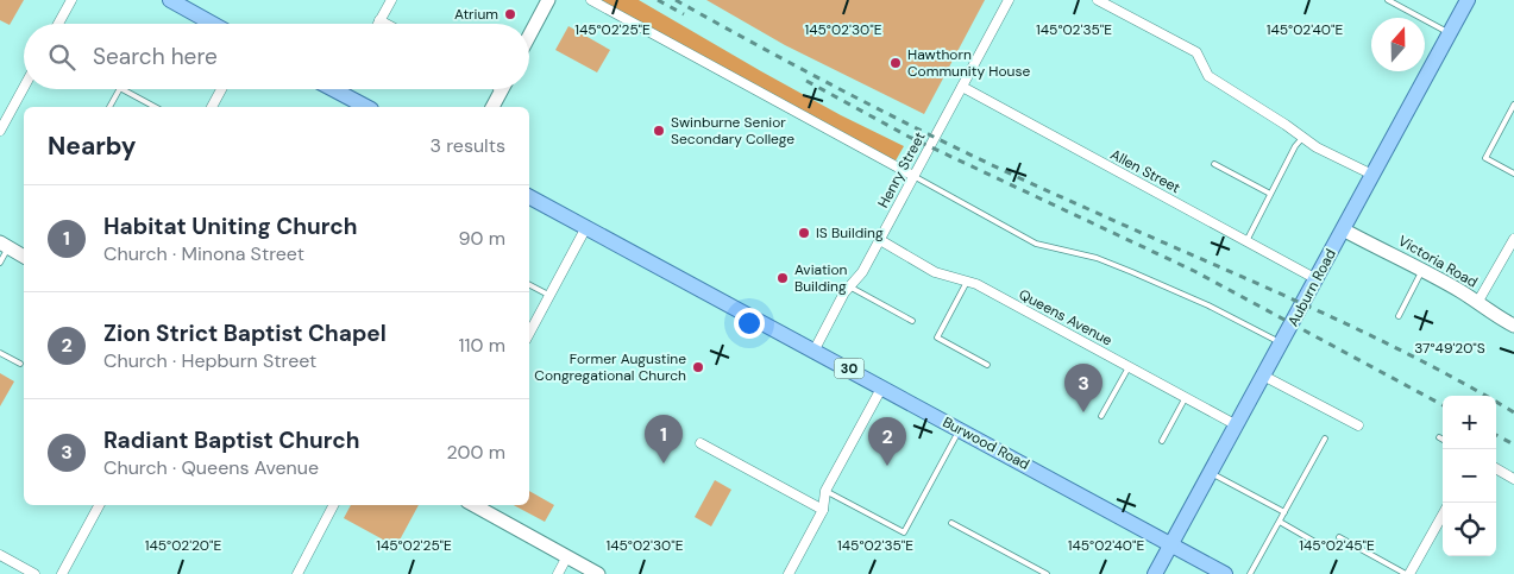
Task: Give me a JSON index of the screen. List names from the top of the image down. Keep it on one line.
{"streets":{"main road":["Auburn Road","30","Burwood Road"],"street":["Henry Street","Allen Street","Victoria Road","Queens Avenue"]},"crossings":[["Henry Street","Allen Street"],["Henry Street","Queens Avenue"],["Henry Street","Burwood Road"],["Allen Street","Auburn Road"],["Victoria Road","Auburn Road"],["Auburn Road","Queens Avenue"],["Auburn Road","Burwood Road"]],"places":["Atrium","Hawthorn Community House","Swinburne Senior Secondary College","IS Building","Aviation Building","Former Augustine Congregational Church"],"north":"top","page":{"search":"Search here","heading":["Nearby","3 results"],"list":[{"mark":"1","name":"Habitat Uniting Church","note":"Church · Minona Street","value":"90 m"},{"mark":"2","name":"Zion Strict Baptist Chapel","note":"Church · Hepburn Street","value":"110 m"},{"mark":"3","name":"Radiant Baptist Church","note":"Church · Queens Avenue","value":"200 m"}],"pins":["3","1","2"],"map_buttons":["+","−"]},"coordinates":["145°02'35\"E","145°02'40\"E","145°02'25\"E","145°02'30\"E","37°49'20\"S","145°02'20\"E","145°02'45\"E"]}
